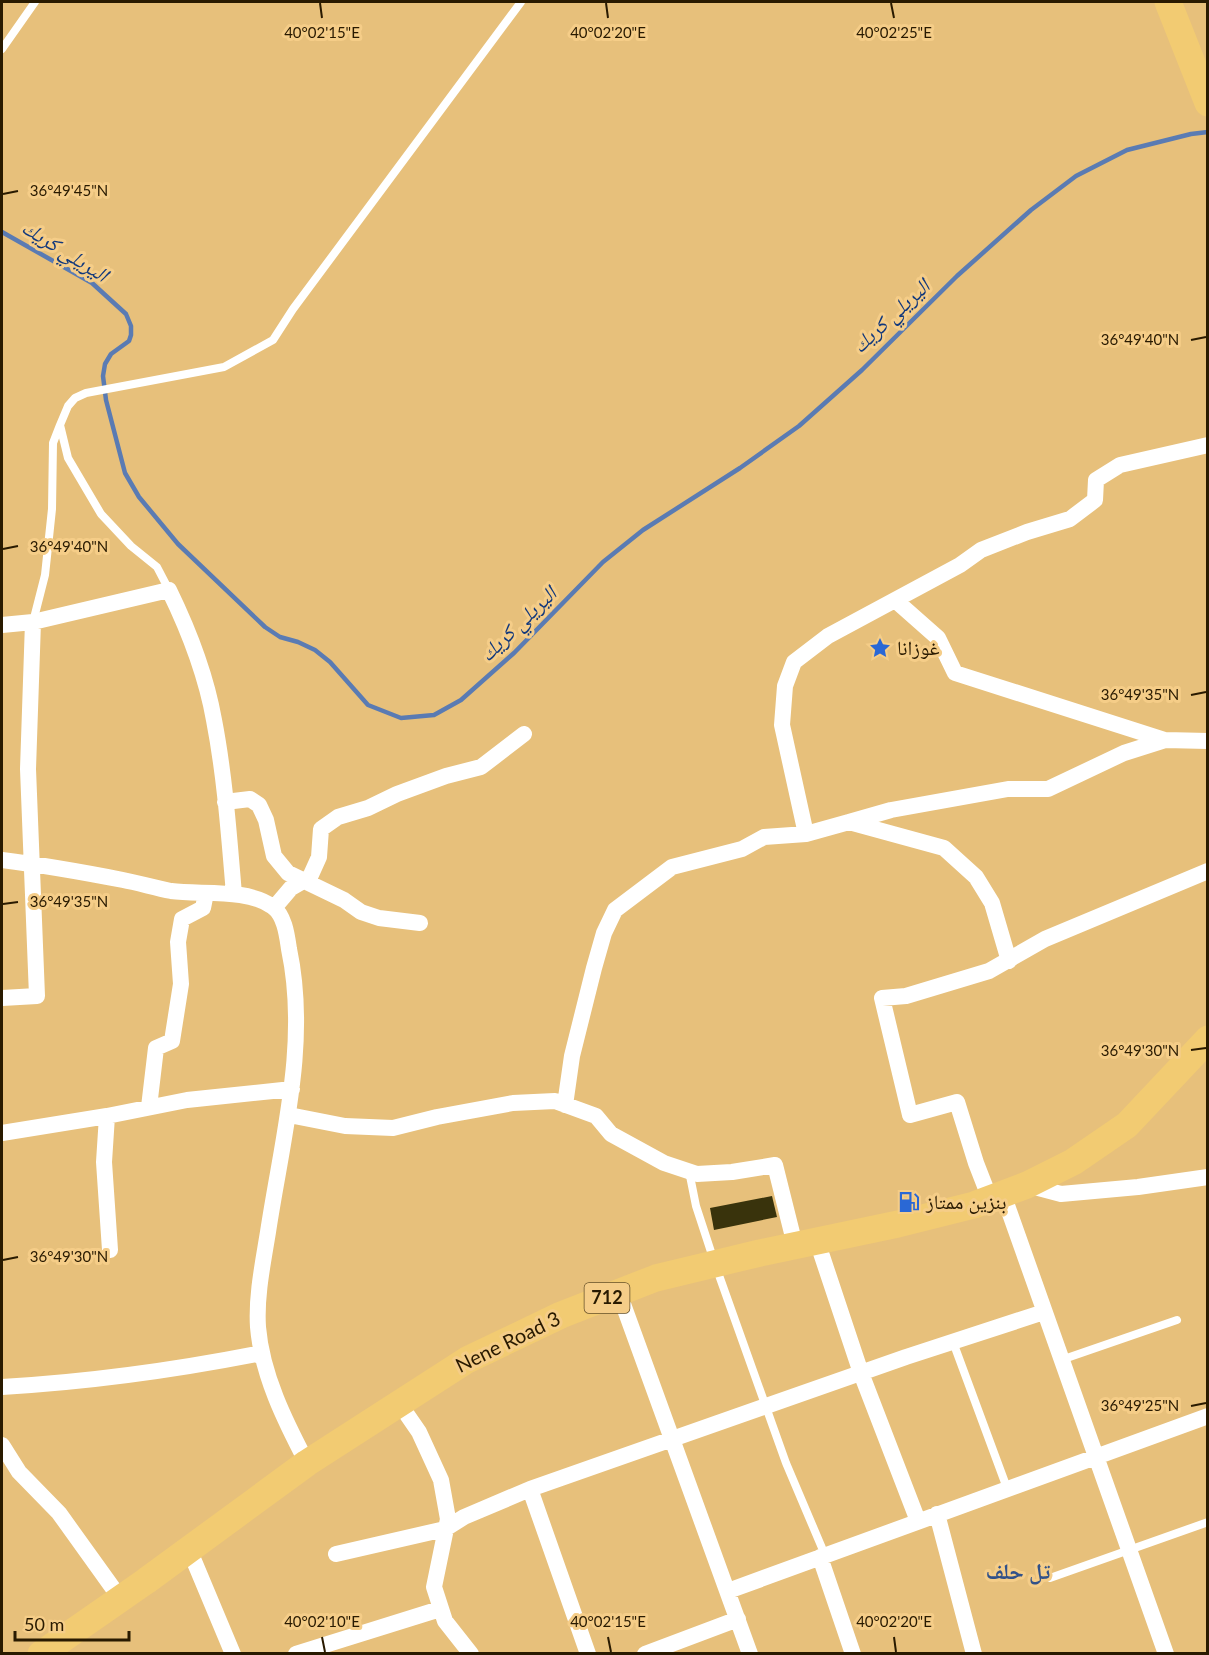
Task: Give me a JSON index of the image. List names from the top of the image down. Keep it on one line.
{"streets":{"main road":["712","Nene Road 3"]},"districts":["تل حلف"],"water":["اليريلي كريك"],"places":{"place":["غوزانا"],"fuel station":["بنزين ممتاز"]},"scale_bar":"50 m","coordinates":["40°02'15\"E","40°02'20\"E","40°02'25\"E","36°49'45\"N","36°49'40\"N","36°49'35\"N","36°49'30\"N","36°49'25\"N","40°02'10\"E"]}
